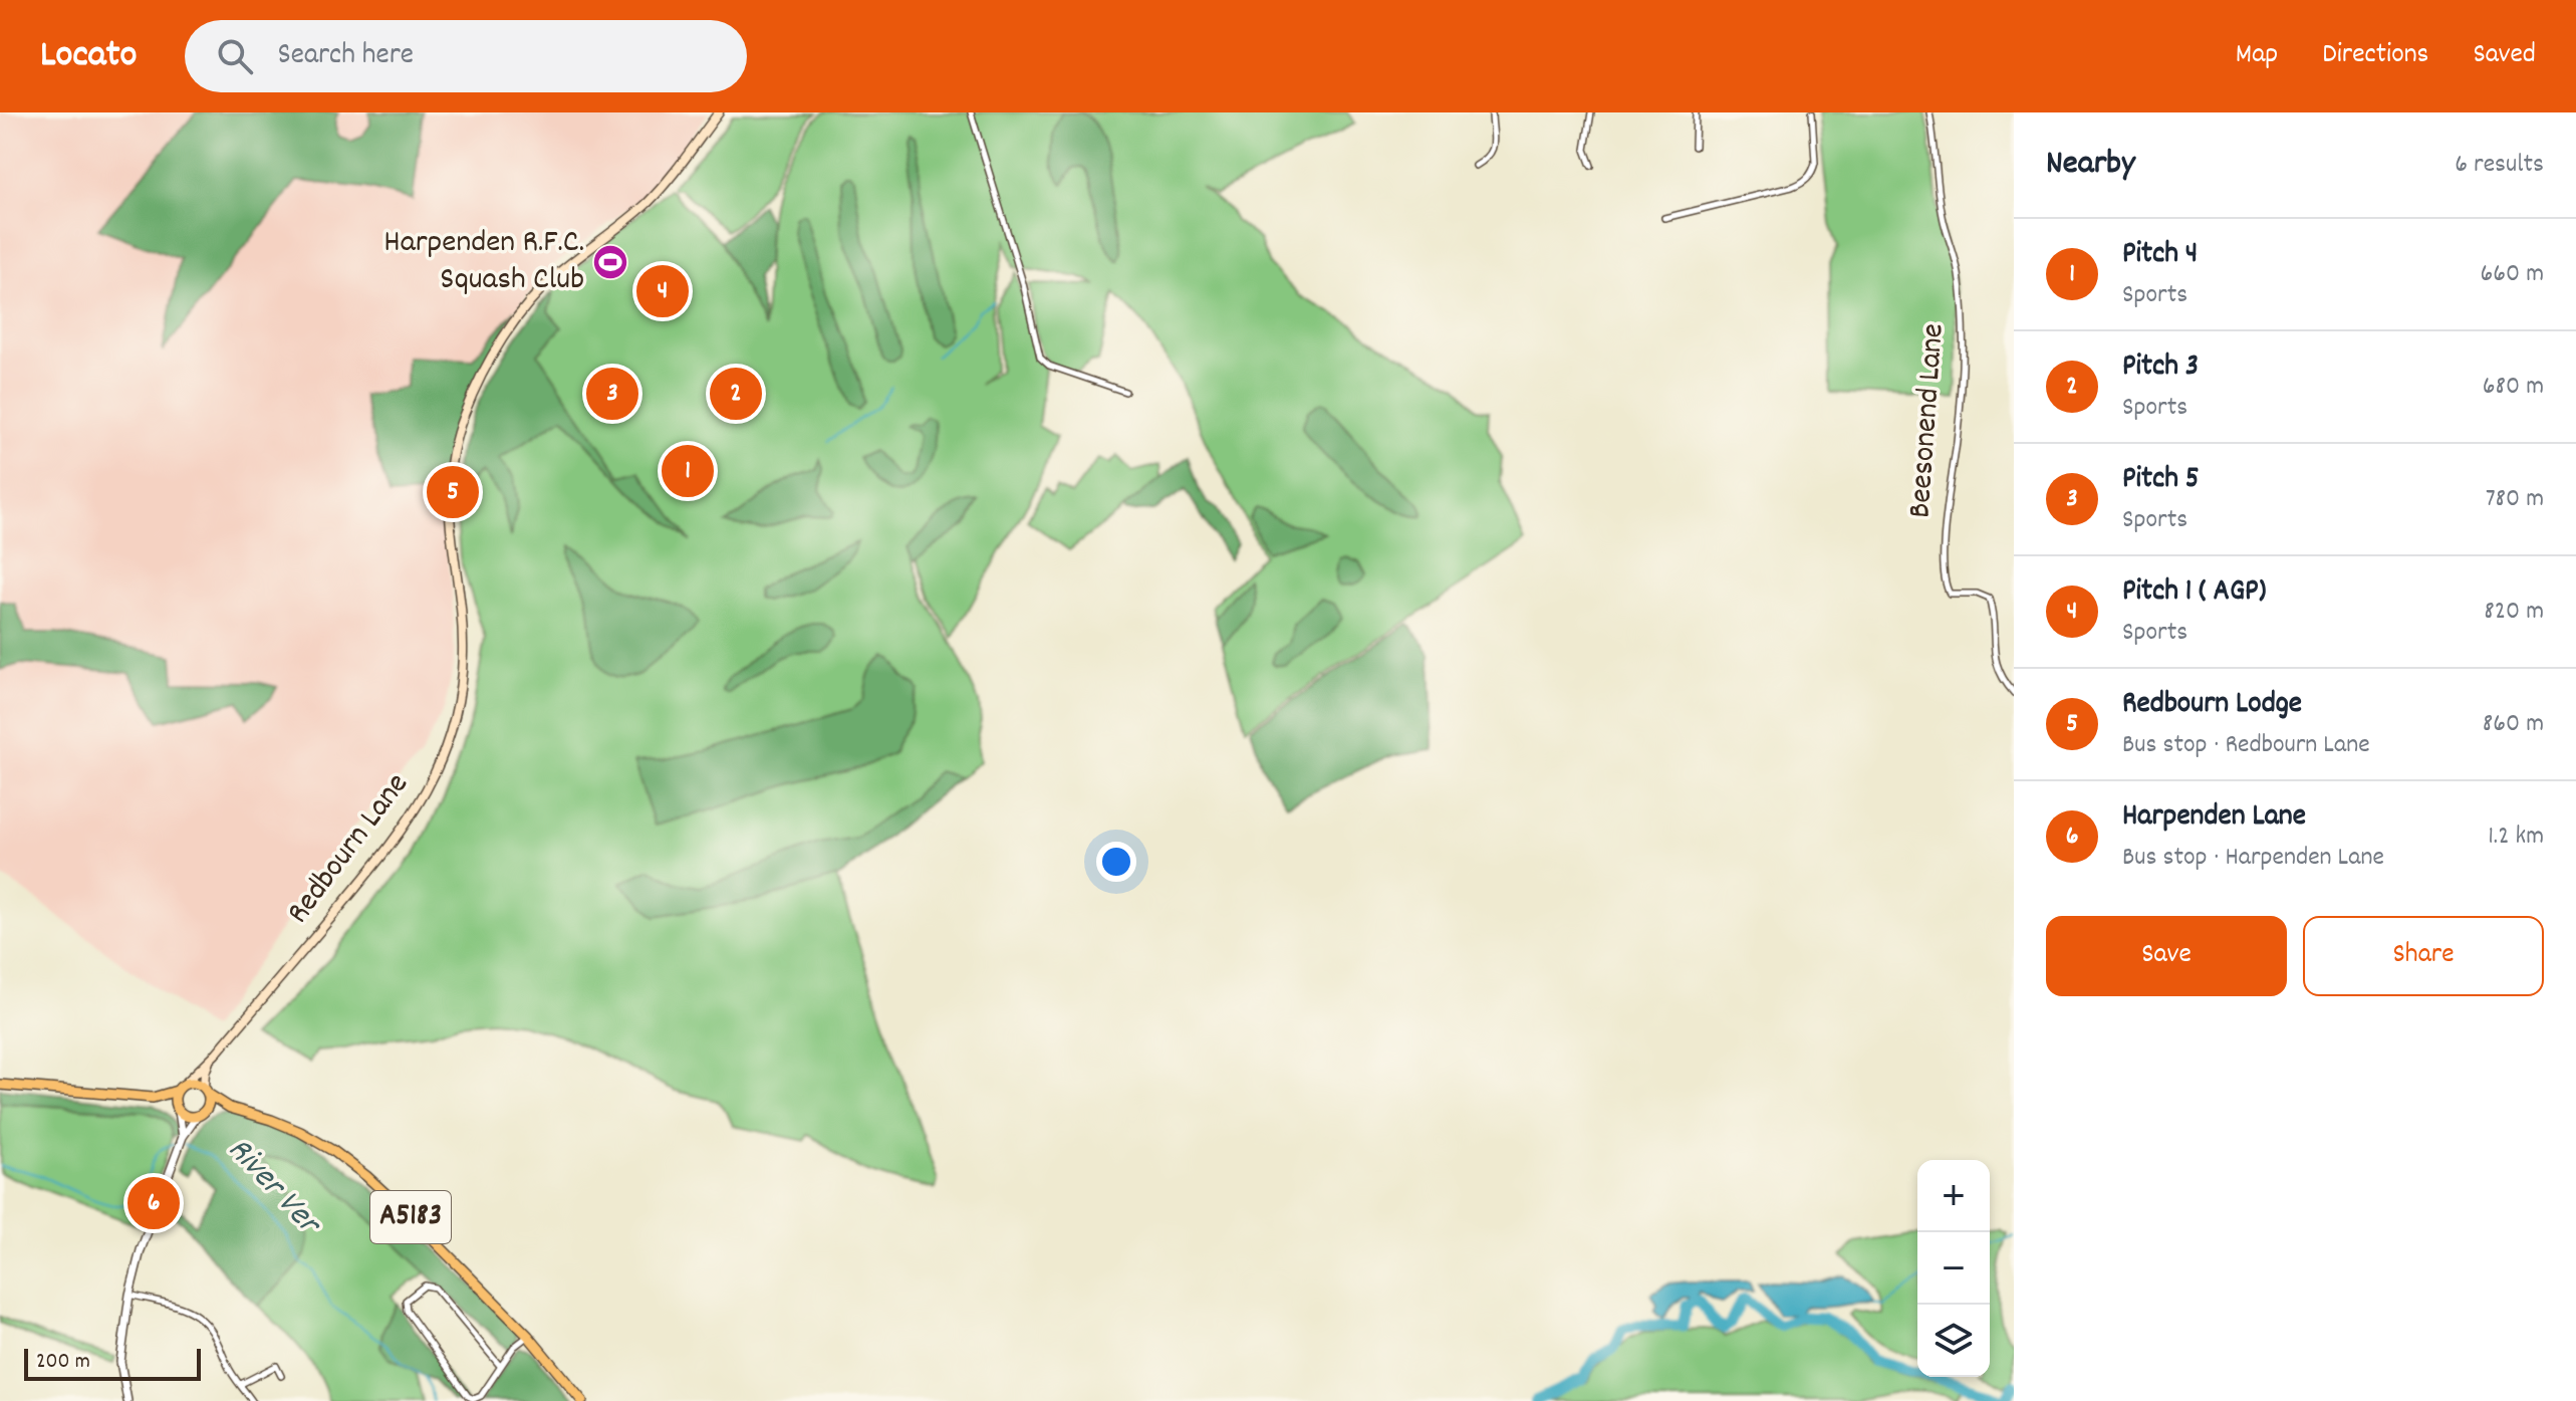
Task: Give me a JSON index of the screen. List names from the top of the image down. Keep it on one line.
{"streets":{"main road":["Redbourn Lane","A5183"],"street":["Beesonend Lane"]},"crossings":[["Redbourn Lane","A5183"]],"water":["River Ver"],"places":{"sports":["Harpenden R.F.C. Squash Club"]},"scale_bar":"200 m","page":{"header":"Locato","search":"Search here","nav":["Map","Directions","Saved"],"heading":["Nearby","6 results"],"list":[{"mark":"1","name":"Pitch 4","note":"Sports","value":"660 m"},{"mark":"2","name":"Pitch 3","note":"Sports","value":"680 m"},{"mark":"3","name":"Pitch 5","note":"Sports","value":"780 m"},{"mark":"4","name":"Pitch 1 ( AGP)","note":"Sports","value":"820 m"},{"mark":"5","name":"Redbourn Lodge","note":"Bus stop · Redbourn Lane","value":"860 m"},{"mark":"6","name":"Harpenden Lane","note":"Bus stop · Harpenden Lane","value":"1.2 km"}],"pins":["4","2","3","1","5","6"],"buttons":["Save","Share"],"map_buttons":["+","−"],"scale":"200 m"}}
